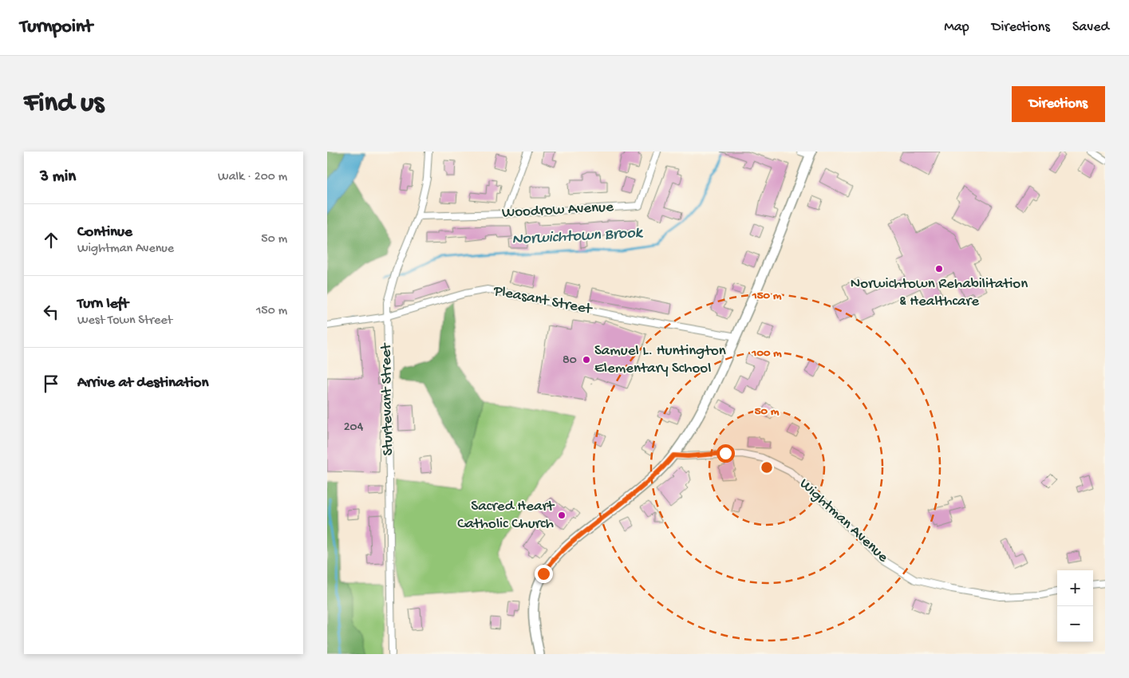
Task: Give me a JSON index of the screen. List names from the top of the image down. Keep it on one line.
{"streets":{"street":["Woodrow Avenue","Pleasant Street","Sturtevant Street","Wightman Avenue"]},"crossings":[["Woodrow Avenue","Sturtevant Street"],["Pleasant Street","Sturtevant Street"]],"water":["Norwichtown Brook"],"places":["Norwichtown Rehabilitation & Healthcare","Samuel L. Huntington Elementary School","Sacred Heart Catholic Church"],"house_numbers":["80","204"],"page":{"header":"Turnpoint","nav":["Map","Directions","Saved"],"buttons":"Directions","title":"Find us","heading":["3 min","Walk · 200 m"],"list":[["Continue","Wightman Avenue","50 m"],["Turn left","West Town Street","150 m"],"Arrive at destination"],"map_buttons":["+","−"]},"rings":["150 m","100 m","50 m"]}
